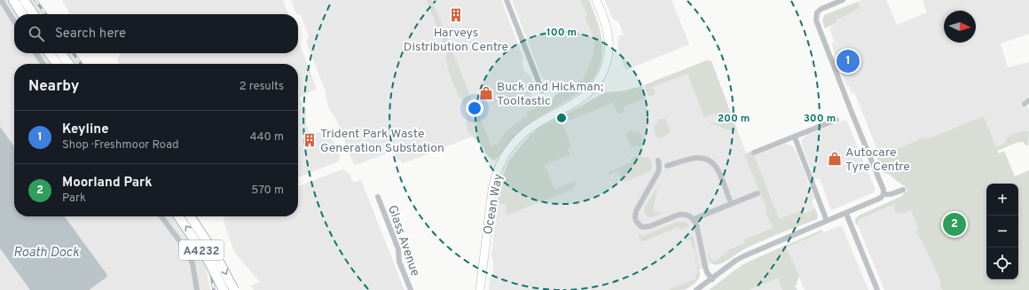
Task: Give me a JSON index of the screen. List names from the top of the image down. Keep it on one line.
{"streets":{"main road":["A4232"],"street":["Ocean Way","Glass Avenue"]},"water":["Roath Dock"],"places":{"building":["Harveys Distribution Centre","Trident Park Waste Generation Substation"],"shop":["Buck and Hickman; Tooltastic","Autocare Tyre Centre"]},"north":"right","page":{"search":"Search here","pins":["1","2"],"heading":["Nearby","2 results"],"list":[{"mark":"1","name":"Keyline","note":"Shop · Freshmoor Road","value":"440 m"},{"mark":"2","name":"Moorland Park","note":"Park","value":"570 m"}],"map_buttons":["+","−"]},"rings":["100 m","200 m","300 m"]}
